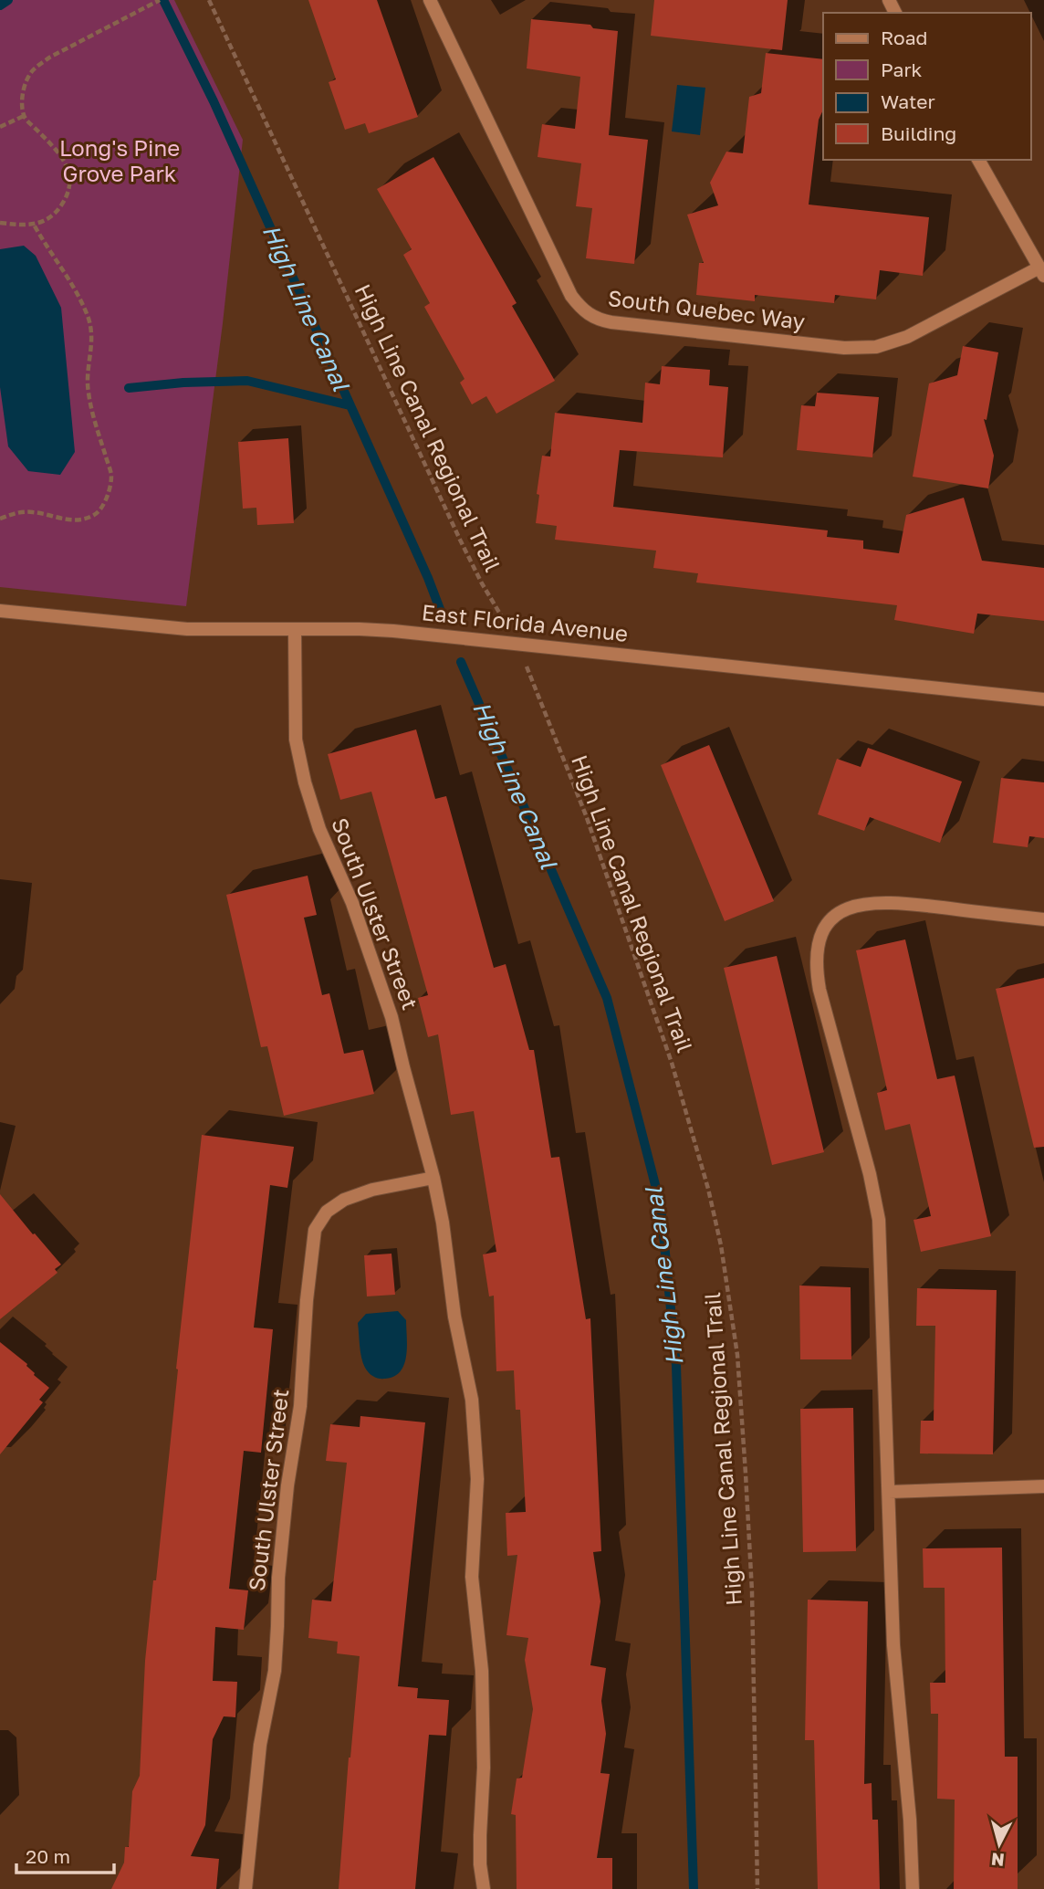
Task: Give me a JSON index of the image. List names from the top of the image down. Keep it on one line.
{"streets":{"street":["South Quebec Way","East Florida Avenue","South Ulster Street"],"path":["High Line Canal Regional Trail"]},"crossings":[["High Line Canal Regional Trail","East Florida Avenue"],["East Florida Avenue","South Ulster Street"]],"water":["High Line Canal"],"parks":["Long's Pine Grove Park"],"legend":["Road","Park","Water","Building"],"scale_bar":"20 m","north":"bottom"}
